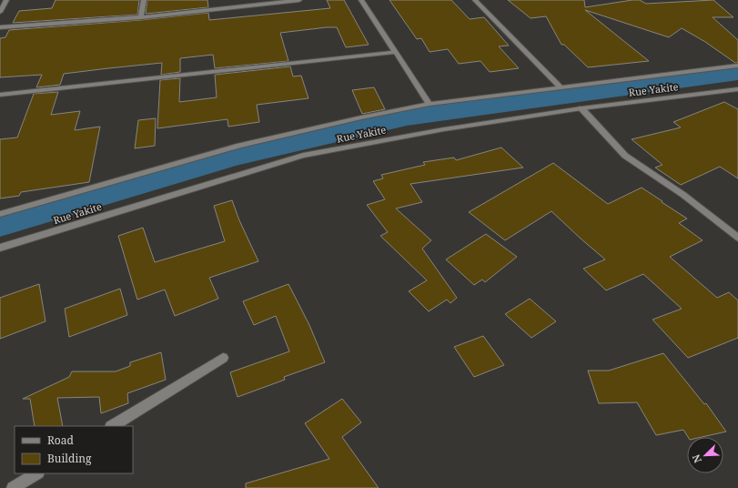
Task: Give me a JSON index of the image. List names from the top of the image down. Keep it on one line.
{"streets":{"street":["Rue Yakite"]},"legend":["Road","Building"],"north":"bottom left"}
